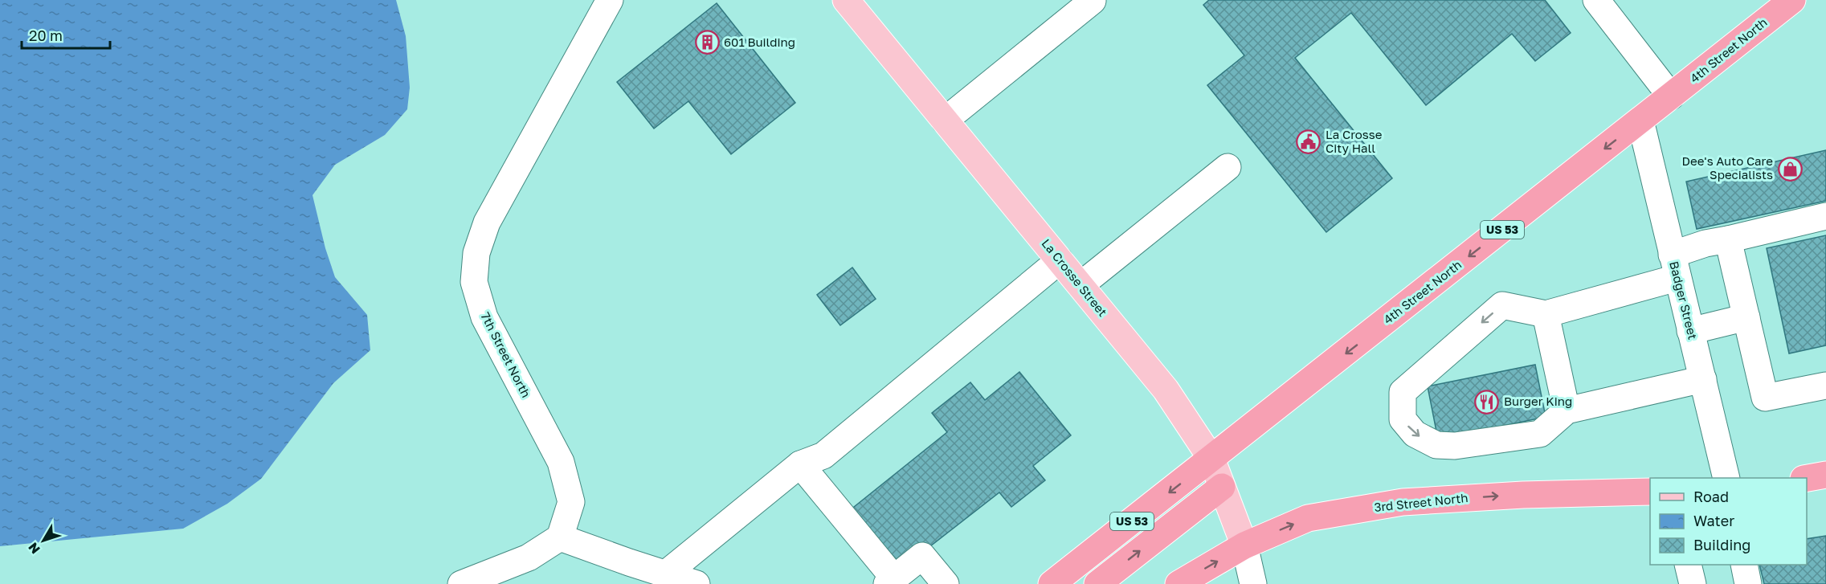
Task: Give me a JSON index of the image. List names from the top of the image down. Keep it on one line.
{"streets":{"highway":["4th Street North","US 53","3rd Street North"],"main road":["La Crosse Street"],"street":["Badger Street","7th Street North"]},"crossings":[["4th Street North","La Crosse Street"],["4th Street North","Badger Street"],["US 53","La Crosse Street"],["La Crosse Street","3rd Street North"]],"one_way":["4th Street North","3rd Street North"],"places":{"building":["601 Building"],"public building":["La Crosse City Hall"],"shop":["Dee's Auto Care Specialists"],"restaurant":["Burger King"]},"legend":["Road","Water","Building"],"scale_bar":"20 m","north":"bottom left"}
